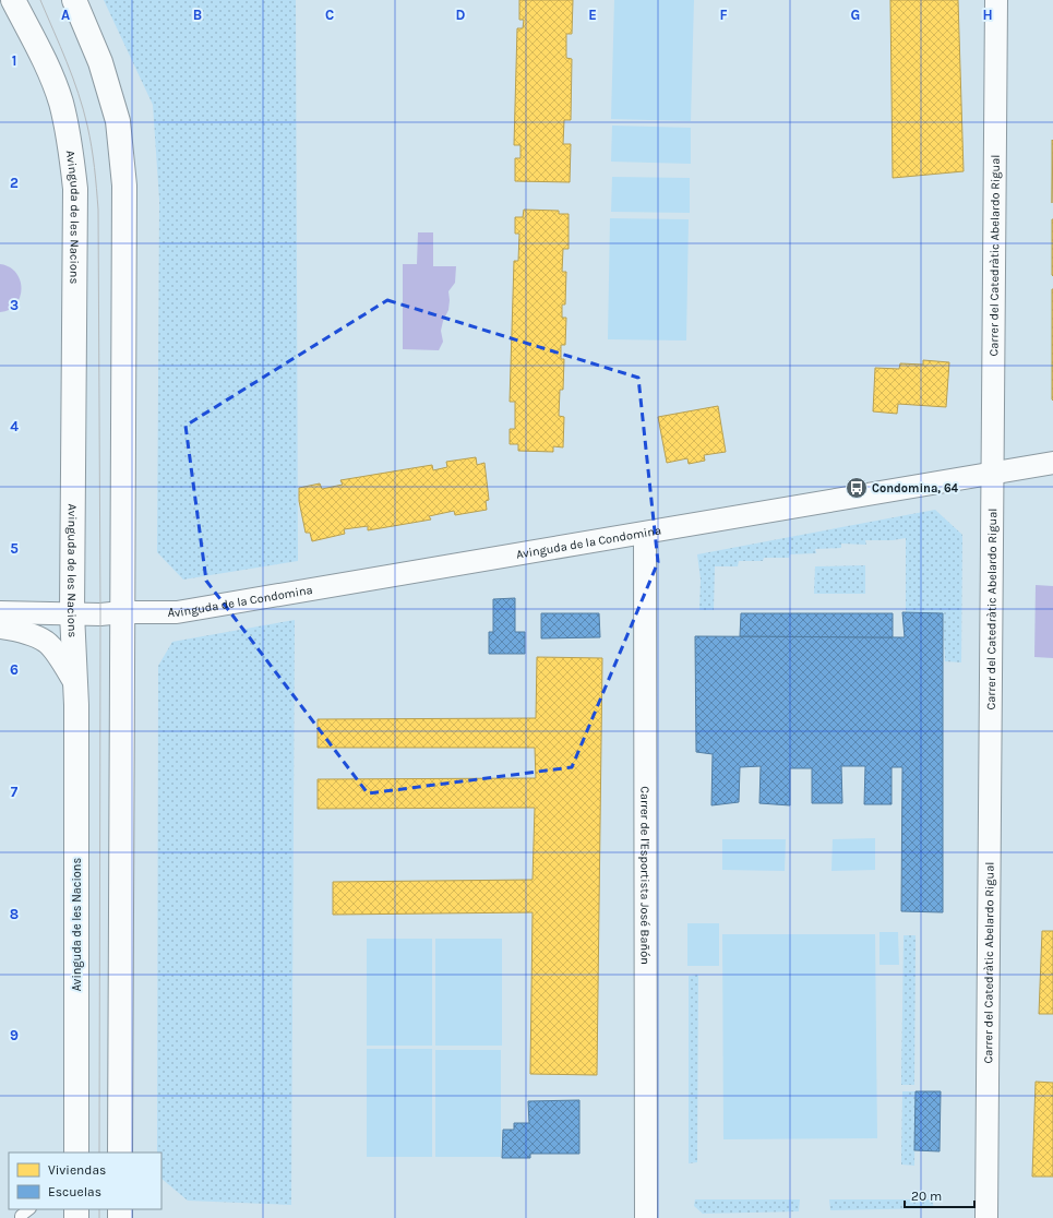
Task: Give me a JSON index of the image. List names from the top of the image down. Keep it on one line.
{"streets":{"main road":["Avinguda de les Nacions"],"street":["Carrer del Catedràtic Abelardo Rigual","Avinguda de la Condomina","Carrer de l'Esportista José Bañón"]},"crossings":[["Avinguda de les Nacions","Avinguda de la Condomina"],["Carrer del Catedràtic Abelardo Rigual","Avinguda de la Condomina"],["Avinguda de la Condomina","Carrer de l'Esportista José Bañón"]],"places":{"bus stop":["Condomina, 64"]},"legend":["Viviendas","Escuelas"],"scale_bar":"20 m","grid":{"columns":["A","B","C","D","E","F","G","H"],"rows":["1","2","3","4","5","6","7","8","9"]}}
